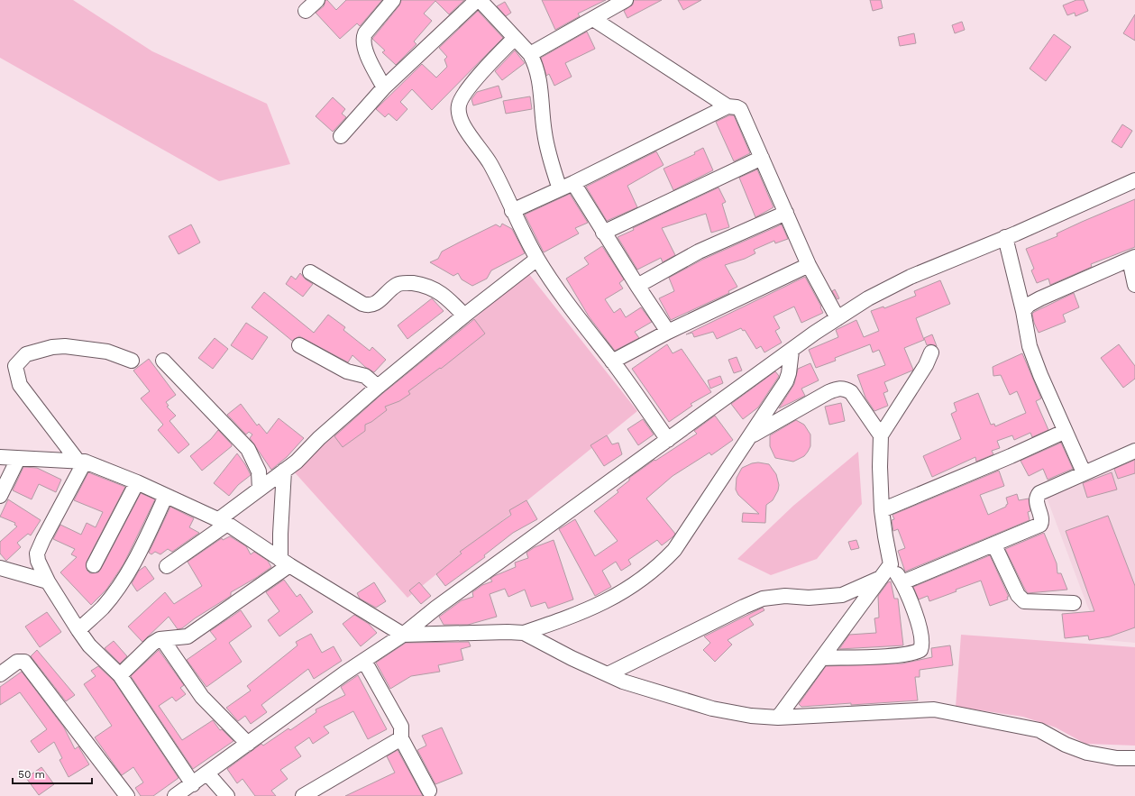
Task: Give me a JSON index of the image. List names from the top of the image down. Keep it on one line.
{"scale_bar":"50 m"}
